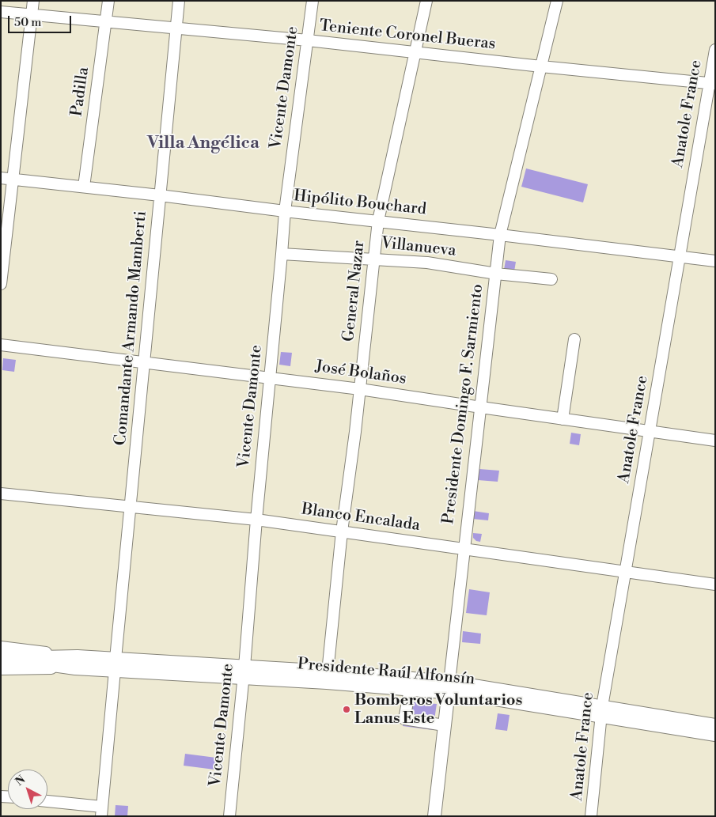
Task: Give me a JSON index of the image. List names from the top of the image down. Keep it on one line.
{"streets":{"main road":["Presidente Domingo F. Sarmiento","Presidente Raúl Alfonsín"],"street":["Teniente Coronel Bueras","Vicente Damonte","Padilla","Anatole France","Hipólito Bouchard","Villanueva","General Nazar","Comandante Armando Mamberti","José Bolaños","Blanco Encalada"]},"crossings":[["Teniente Coronel Bueras","Vicente Damonte"],["Teniente Coronel Bueras","Padilla"],["Teniente Coronel Bueras","Anatole France"],["Teniente Coronel Bueras","General Nazar"],["Teniente Coronel Bueras","Comandante Armando Mamberti"],["Teniente Coronel Bueras","Presidente Domingo F. Sarmiento"],["Vicente Damonte","Hipólito Bouchard"],["Vicente Damonte","Villanueva"],["Vicente Damonte","José Bolaños"],["Vicente Damonte","Blanco Encalada"],["Vicente Damonte","Presidente Raúl Alfonsín"],["Padilla","Hipólito Bouchard"],["Anatole France","Hipólito Bouchard"],["Anatole France","José Bolaños"],["Anatole France","Blanco Encalada"],["Anatole France","Presidente Raúl Alfonsín"],["Hipólito Bouchard","General Nazar"],["Hipólito Bouchard","Comandante Armando Mamberti"],["Hipólito Bouchard","Presidente Domingo F. Sarmiento"],["Villanueva","General Nazar"],["Villanueva","Presidente Domingo F. Sarmiento"],["General Nazar","José Bolaños"],["General Nazar","Blanco Encalada"],["General Nazar","Presidente Raúl Alfonsín"],["Comandante Armando Mamberti","José Bolaños"],["Comandante Armando Mamberti","Blanco Encalada"],["Comandante Armando Mamberti","Presidente Raúl Alfonsín"],["José Bolaños","Presidente Domingo F. Sarmiento"],["Presidente Domingo F. Sarmiento","Blanco Encalada"],["Presidente Domingo F. Sarmiento","Presidente Raúl Alfonsín"]],"districts":["Villa Angélica"],"places":["Bomberos Voluntarios Lanus Este"],"scale_bar":"50 m","north":"top left"}
